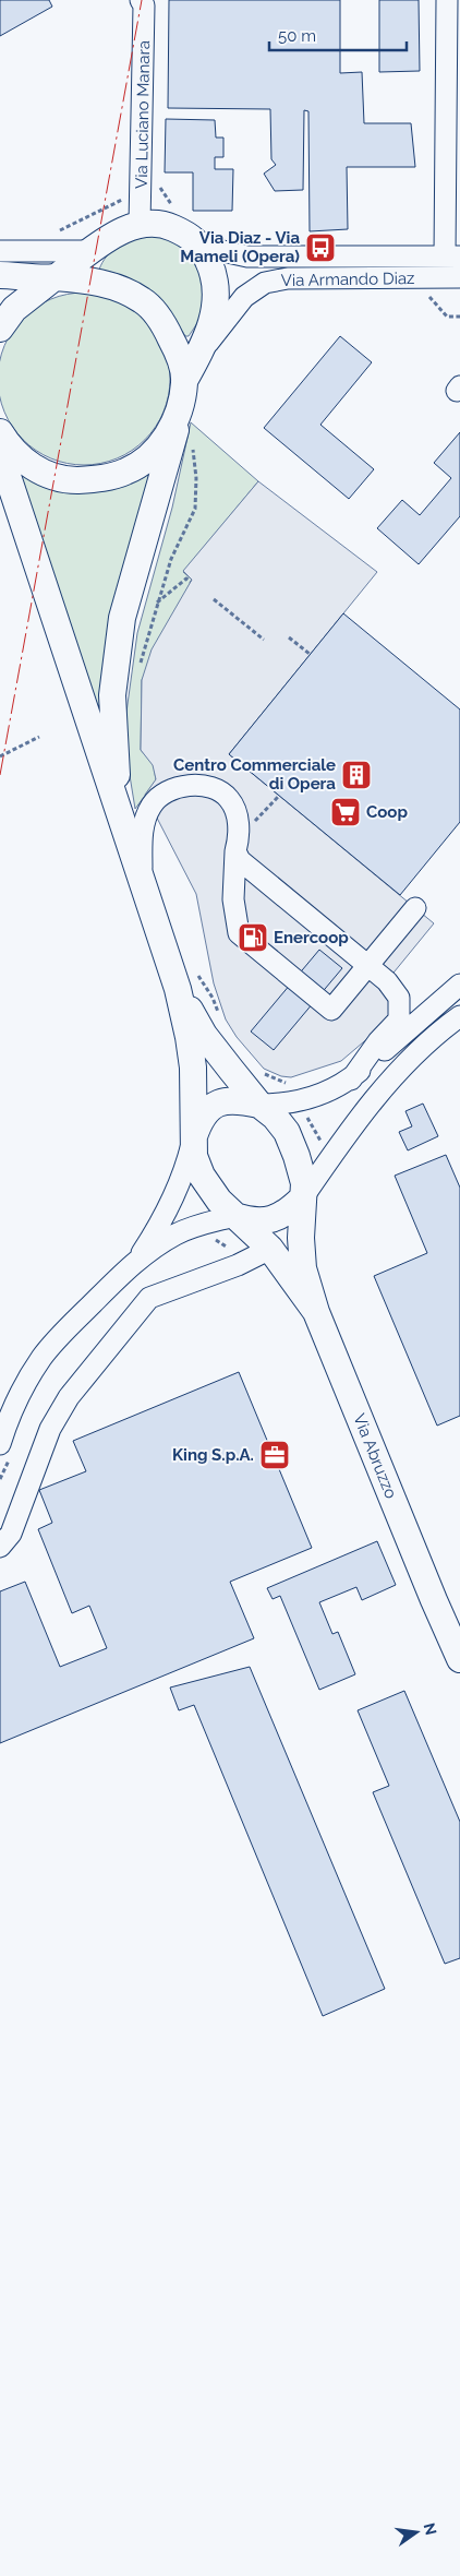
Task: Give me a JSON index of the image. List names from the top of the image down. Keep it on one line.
{"streets":{"main road":["Via Armando Diaz","Via Abruzzo"],"street":["Via Luciano Manara"]},"crossings":[["Via Luciano Manara","Via Armando Diaz"]],"places":{"bus stop":["Via Diaz - Via Mameli (Opera)"],"building":["Centro Commerciale di Opera"],"supermarket":["Coop"],"fuel station":["Enercoop"],"office":["King S.p.A."]},"scale_bar":"50 m","north":"right"}
